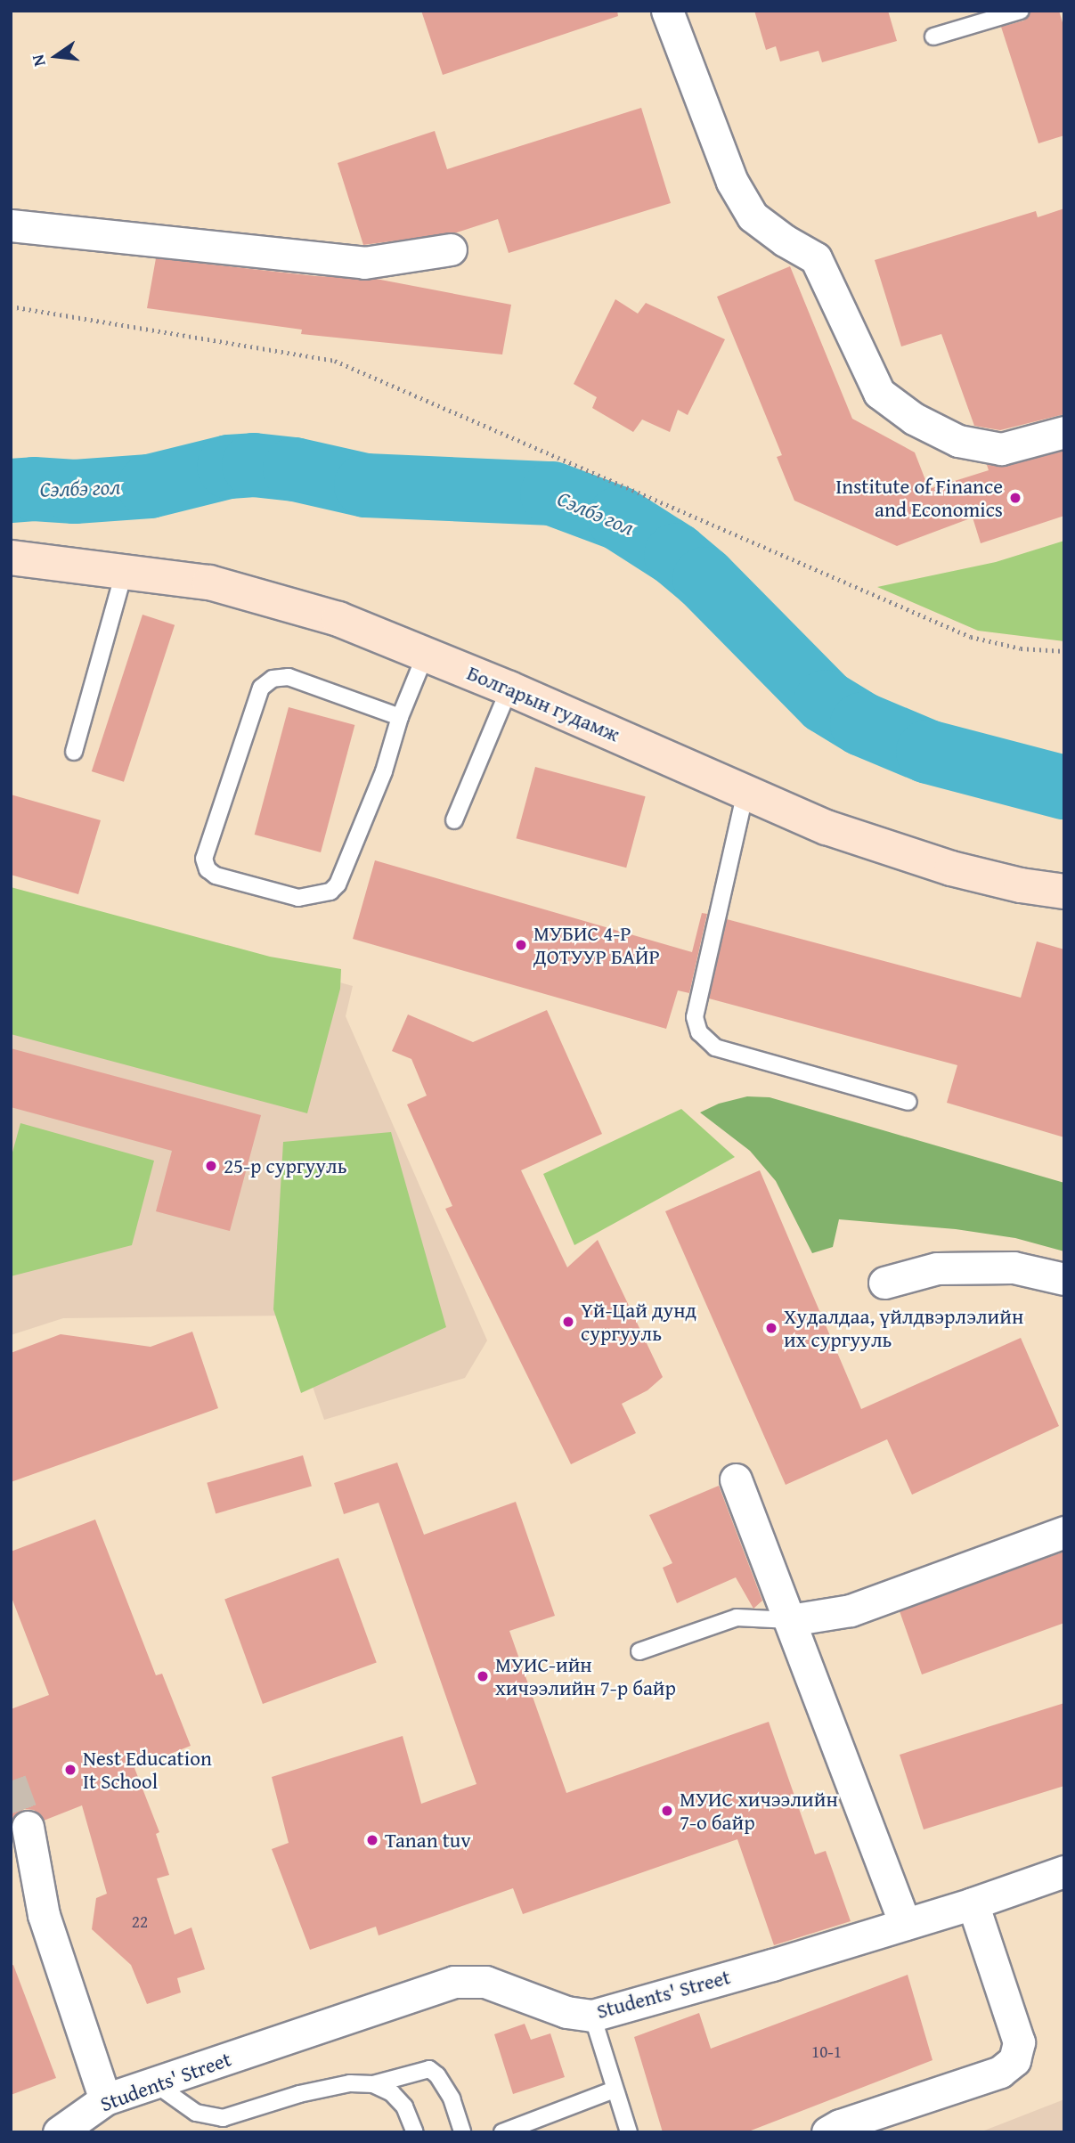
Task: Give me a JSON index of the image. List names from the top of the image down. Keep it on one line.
{"streets":{"street":["Болгарын гудамж","Students' Street"]},"water":["Сэлбэ гол"],"places":["Institute of Finance and Economics","МУБИС 4-Р ДОТУУР БАЙР","25-р сургууль","Үй-Цай дунд сургууль","Худалдаа, үйлдвэрлэлийн их сургууль","МУИС-ийн хичээлийн 7-р байр","Nest Education It School","МУИС хичээлийн 7-о байр","Tanan tuv"],"house_numbers":["22","10-1"],"north":"left"}
